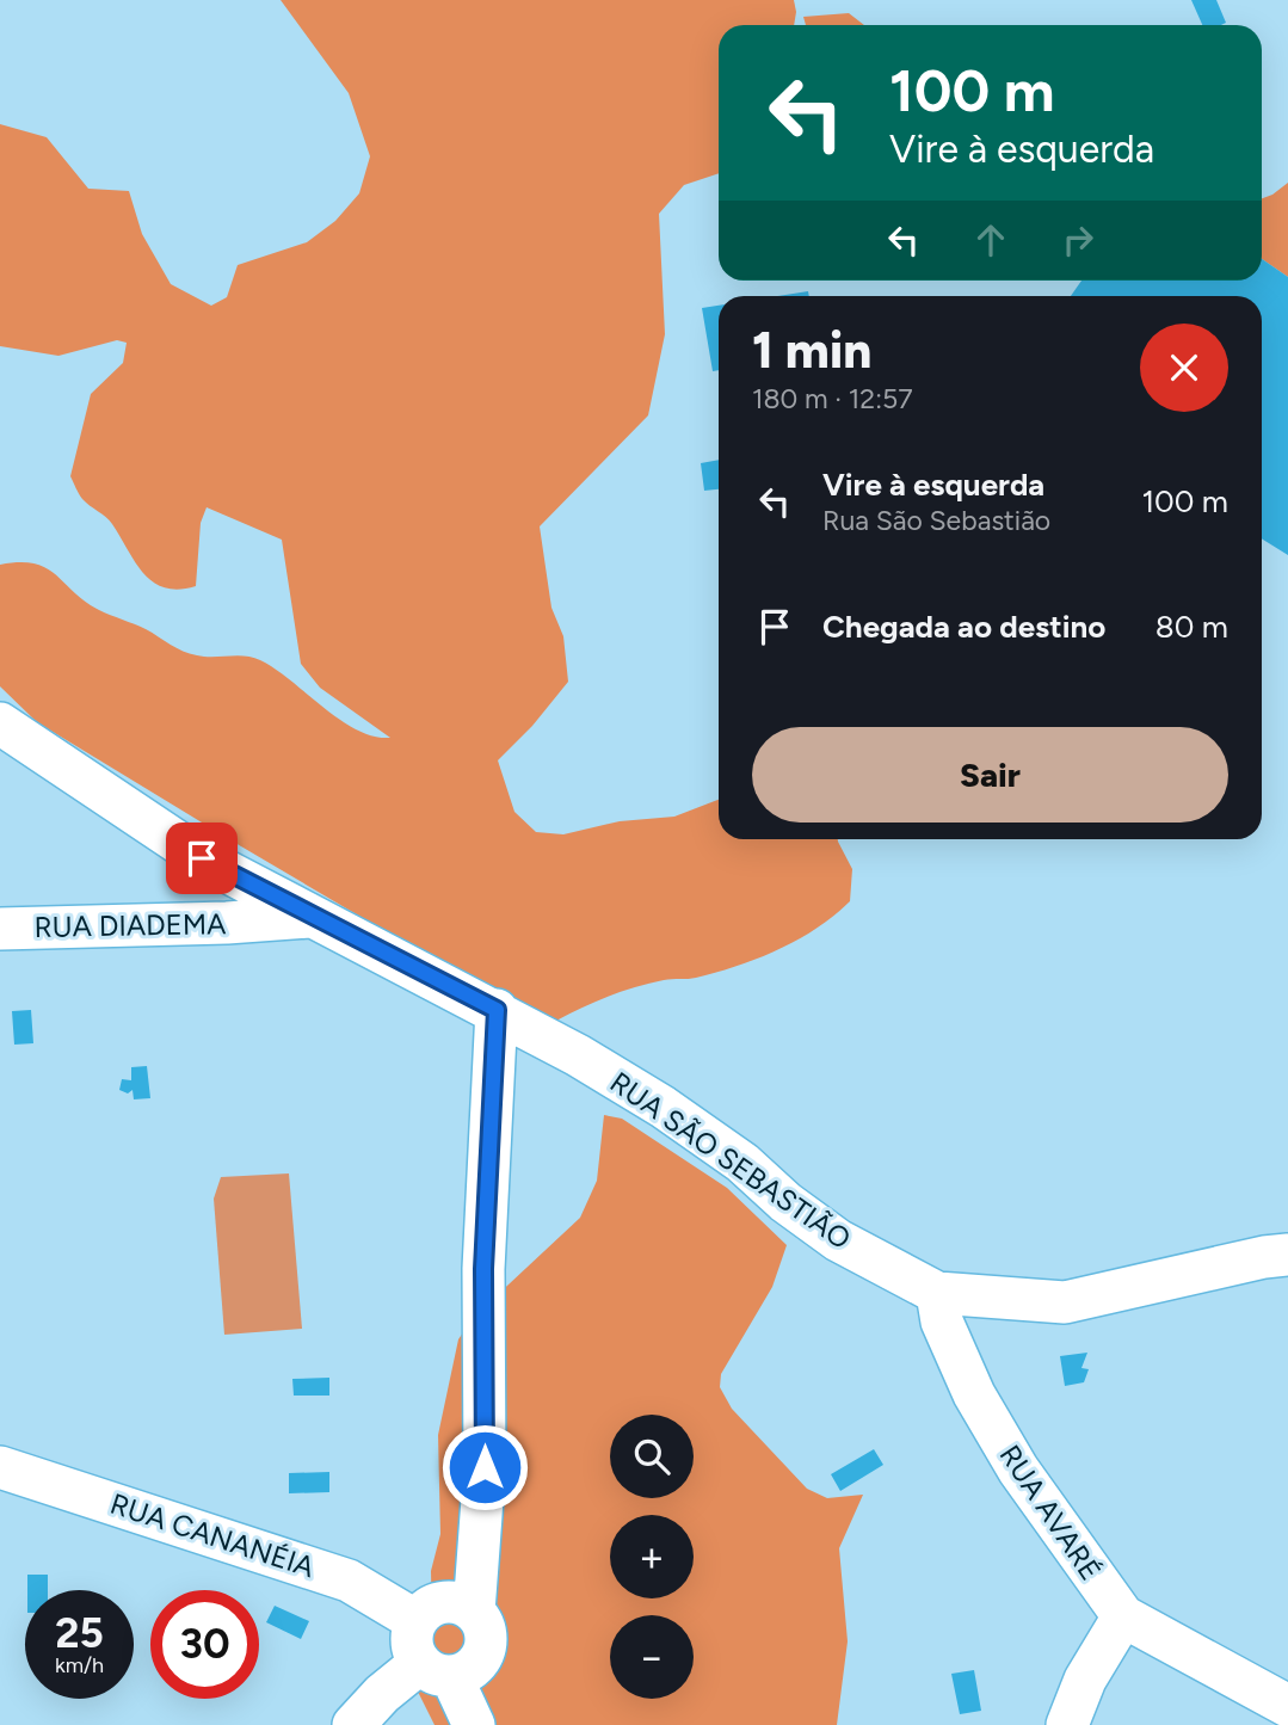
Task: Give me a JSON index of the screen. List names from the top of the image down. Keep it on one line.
{"streets":{"street":["RUA DIADEMA","RUA SÃO SEBASTIÃO","RUA AVARÉ","RUA CANANÉIA"]},"crossings":[["RUA DIADEMA","RUA SÃO SEBASTIÃO"],["RUA SÃO SEBASTIÃO","RUA AVARÉ"]],"page":{"turn":["100 m","Vire à esquerda"],"heading":["1 min","180 m · 12:57"],"list":[{"name":"Vire à esquerda","note":"Rua São Sebastião","value":"100 m"},{"name":"Chegada ao destino","value":"80 m"}],"buttons":"Sair","map_buttons":["+","−"],"speed":"25 km/h","limit":"30"}}
